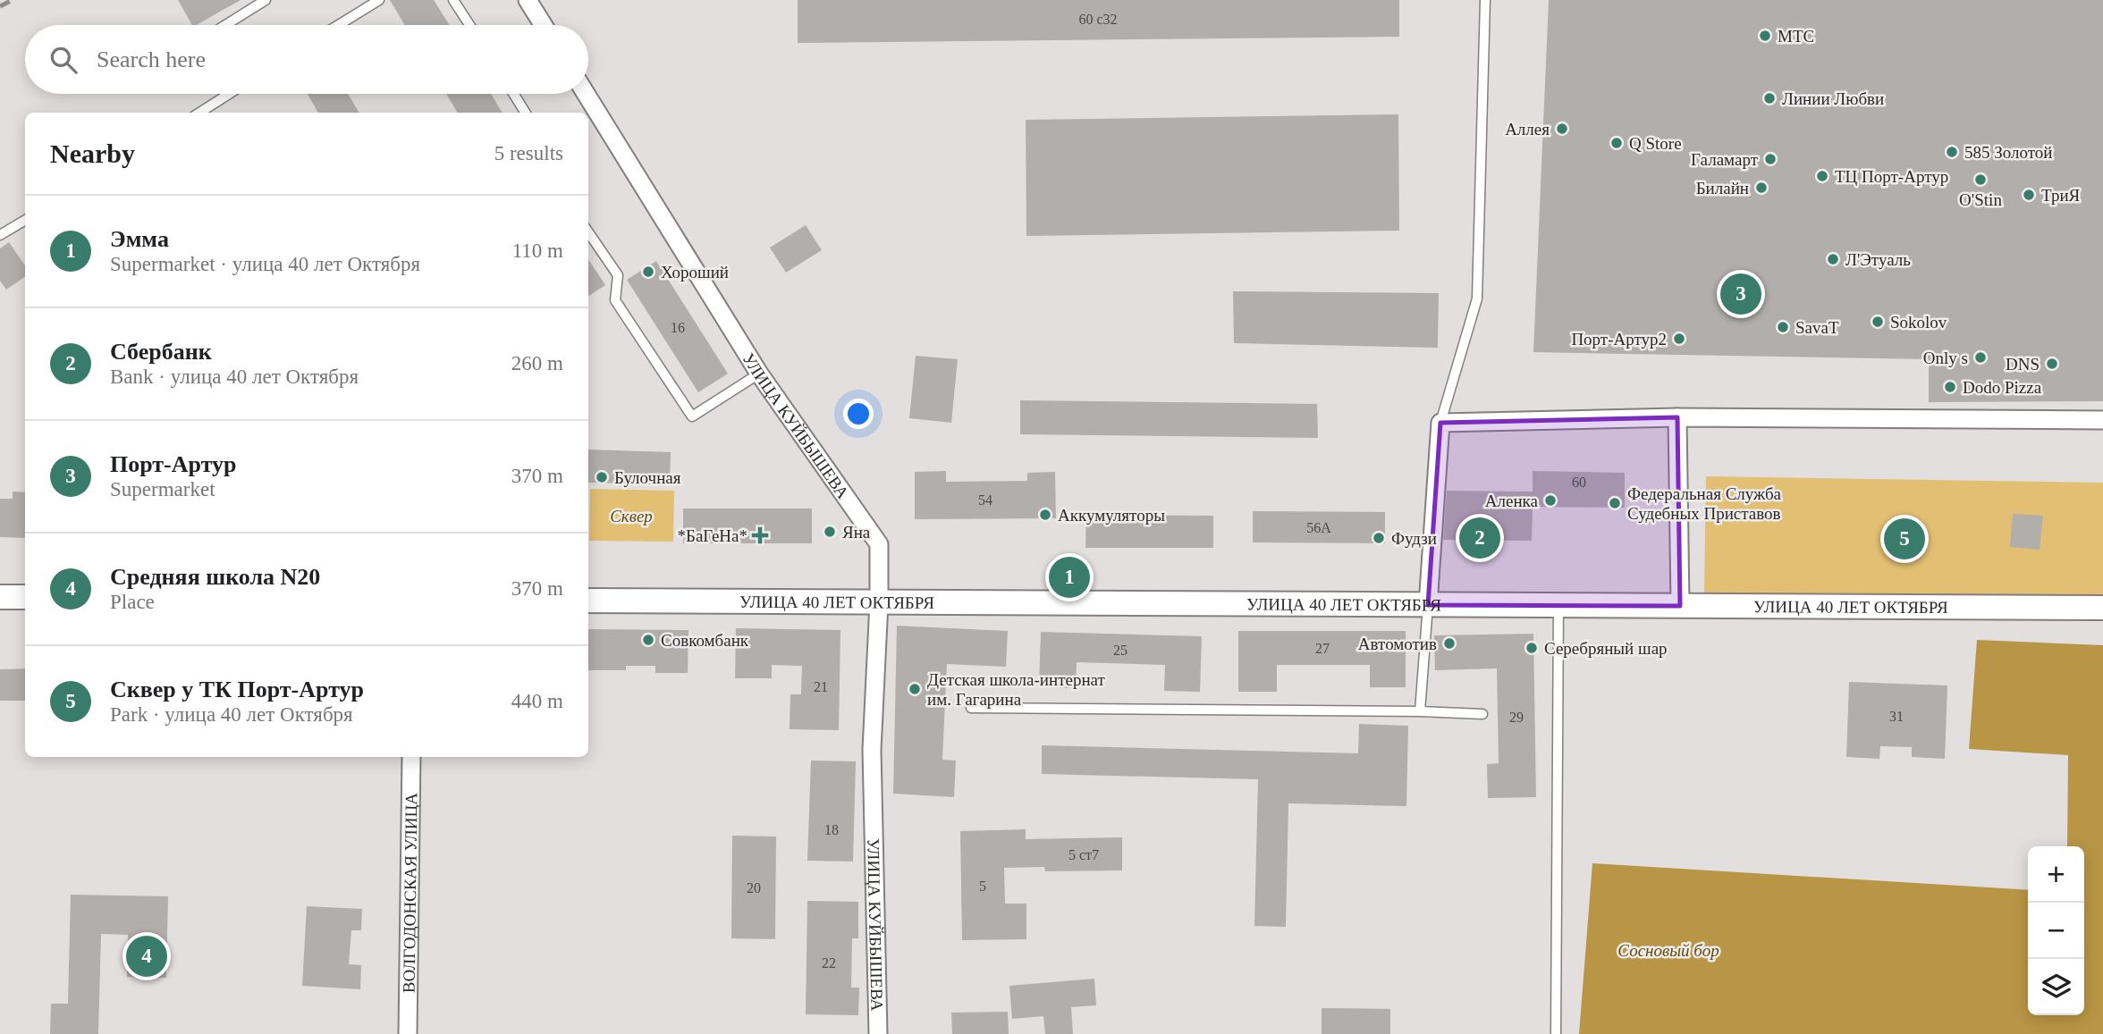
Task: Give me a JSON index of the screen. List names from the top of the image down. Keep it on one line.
{"streets":{"main road":["УЛИЦА 40 ЛЕТ ОКТЯБРЯ"],"street":["УЛИЦА КУЙБЫШЕВА","ВОЛГОДОНСКАЯ УЛИЦА"]},"crossings":[["УЛИЦА КУЙБЫШЕВА","УЛИЦА 40 ЛЕТ ОКТЯБРЯ"]],"parks":["Сквер","Сосновый бор"],"places":{"other":["МТС","Линии Любви","Аллея","Q Store","585 Золотой","Галамарт","ТЦ Порт-Артур","O'Stin","Билайн","ТриЯ","Л'Этуаль","Хороший","Sokolov","SavaT","Порт-Артур2","Only s","DNS","Dodo Pizza","Булочная","Аленка","Федеральная Служба Судебных Приставов","Аккумуляторы","Яна","Фудзи","Совкомбанк","Автомотив","Серебряный шар","Детская школа-интернат им. Гагарина"],"health":["*БаГеНа*"]},"house_numbers":["60 с32","16","60","54","56А","27","25","21","31","29","18","5 ст7","5","20","22"],"page":{"search":"Search here","heading":["Nearby","5 results"],"list":[{"mark":"1","name":"Эмма","note":"Supermarket · улица 40 лет Октября","value":"110 m"},{"mark":"2","name":"Сбербанк","note":"Bank · улица 40 лет Октября","value":"260 m"},{"mark":"3","name":"Порт-Артур","note":"Supermarket","value":"370 m"},{"mark":"4","name":"Средняя школа N20","note":"Place","value":"370 m"},{"mark":"5","name":"Сквер у ТК Порт-Артур","note":"Park · улица 40 лет Октября","value":"440 m"}],"pins":["3","2","5","1","4"],"map_buttons":["+","−"]}}
